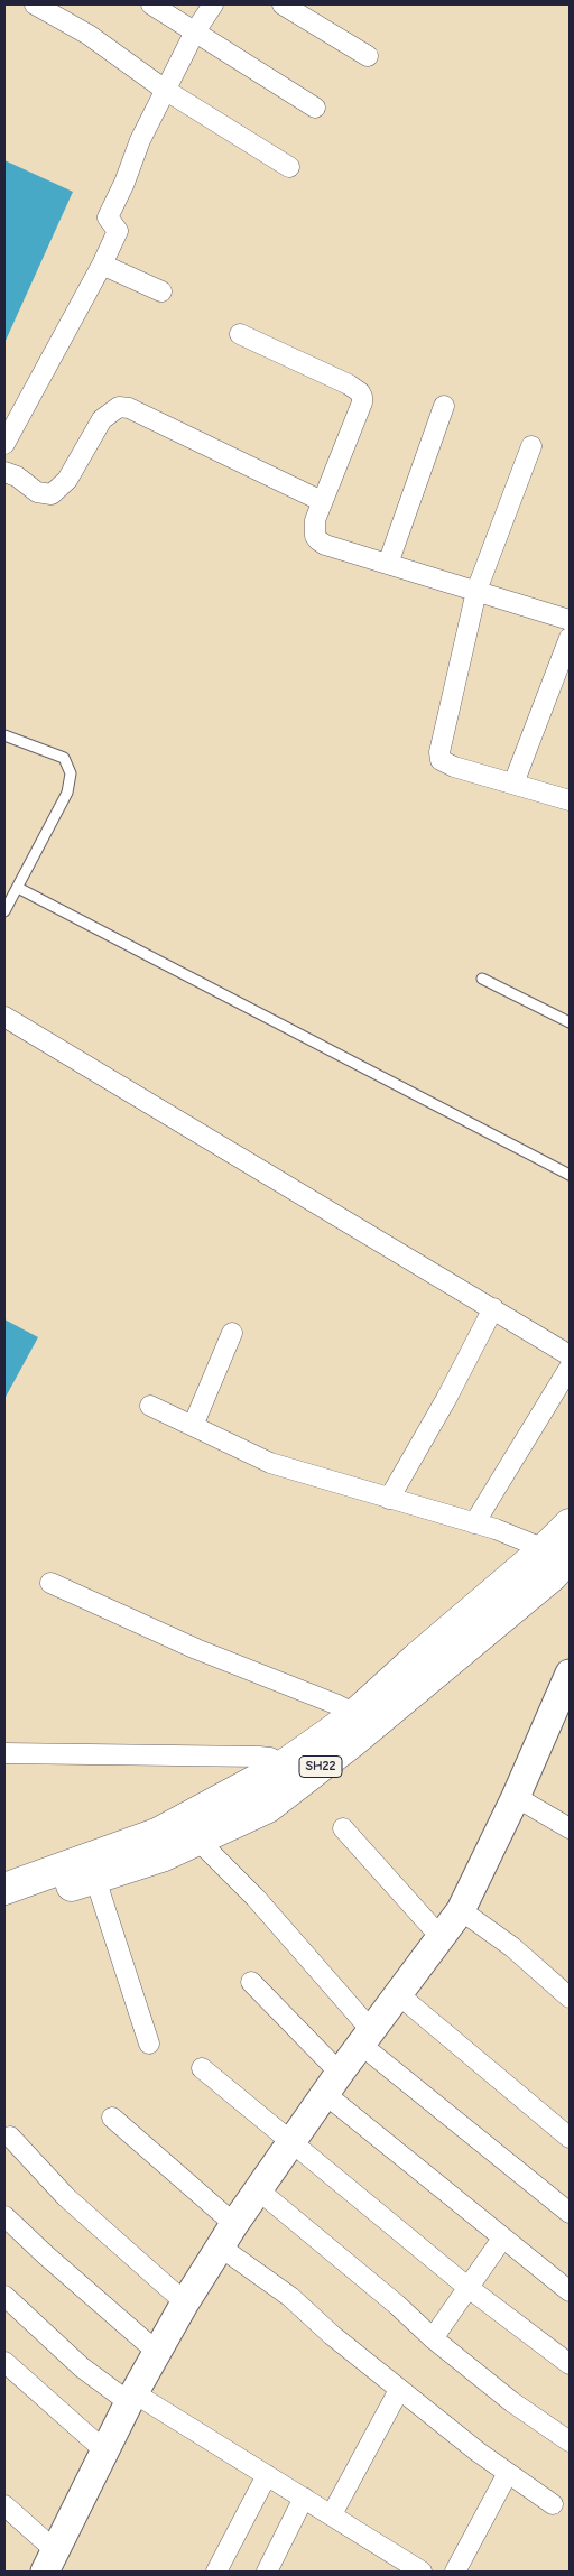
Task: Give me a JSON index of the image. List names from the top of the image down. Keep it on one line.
{"streets":{"main road":["SH22"]}}
